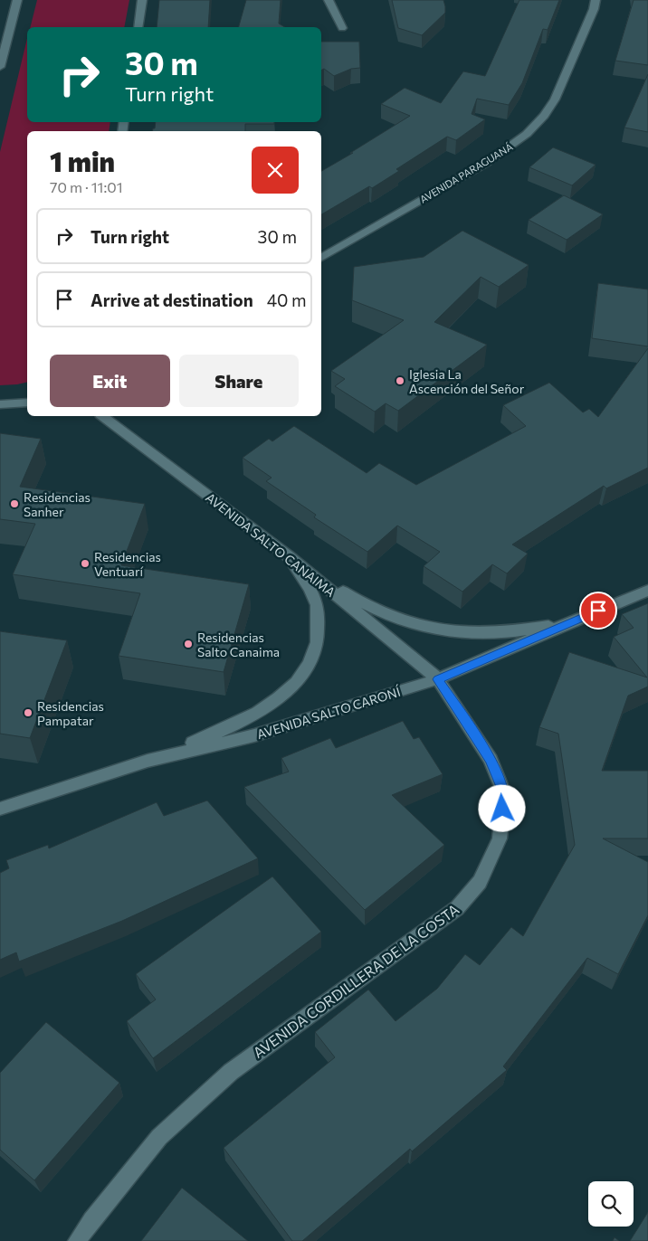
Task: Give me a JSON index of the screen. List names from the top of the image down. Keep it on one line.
{"streets":{"street":["AVENIDA PARAGUANÁ","AVENIDA SALTO CANAIMA","AVENIDA SALTO CARONÍ","AVENIDA CORDILLERA DE LA COSTA"]},"crossings":[["AVENIDA SALTO CANAIMA","AVENIDA SALTO CARONÍ"],["AVENIDA SALTO CANAIMA","AVENIDA CORDILLERA DE LA COSTA"],["AVENIDA SALTO CARONÍ","AVENIDA CORDILLERA DE LA COSTA"]],"places":["Iglesia La Ascención del Señor","Residencias Sanher","Residencias Ventuarí","Residencias Salto Canaima","Residencias Pampatar"],"page":{"turn":["30 m","Turn right"],"heading":["1 min","70 m · 11:01"],"list":[{"name":"Turn right","value":"30 m"},{"name":"Arrive at destination","value":"40 m"}],"buttons":["Exit","Share"]}}
